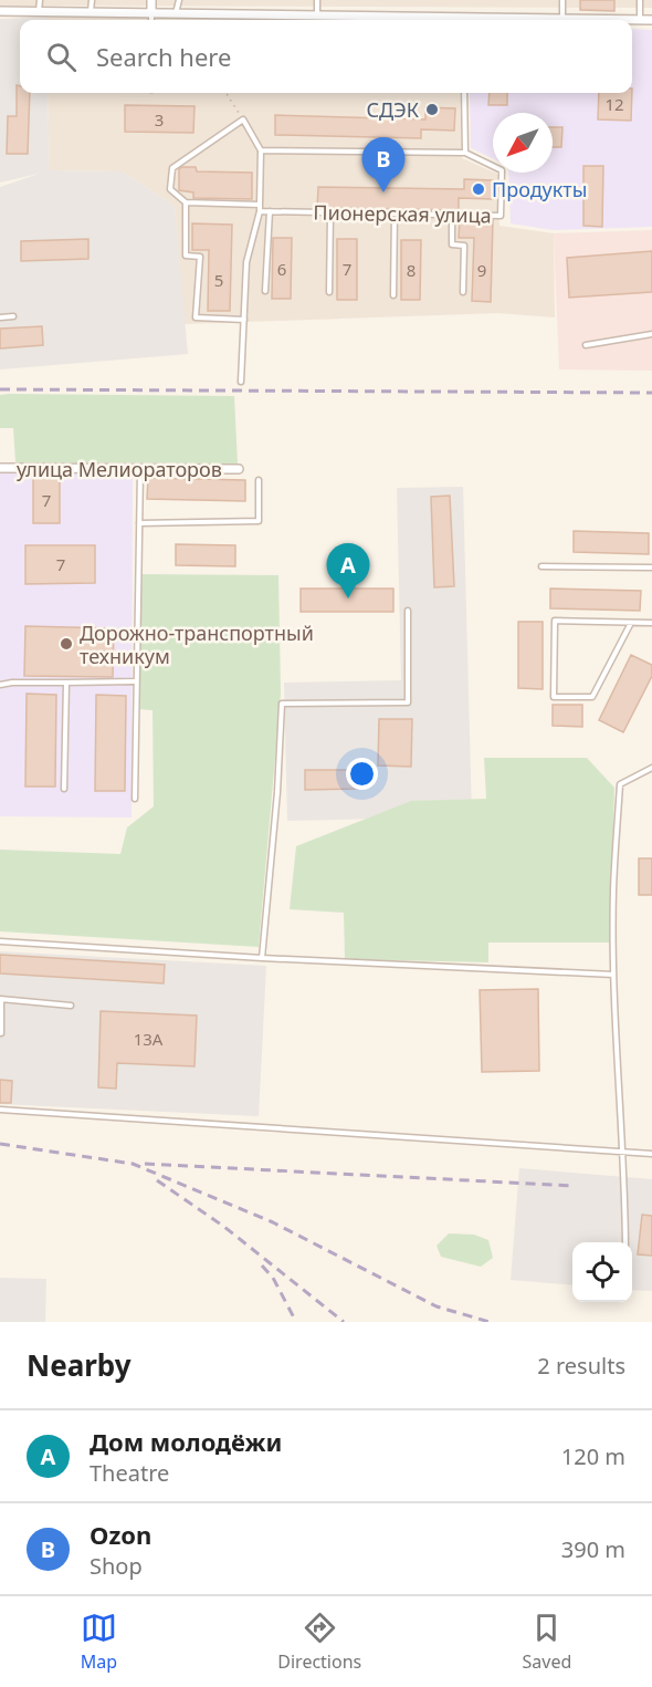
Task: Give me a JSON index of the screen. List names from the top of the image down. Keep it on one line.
{"streets":{"street":["улица Мелиораторов"],"lane":["Пионерская улица"]},"places":["СДЭК","Продукты","Дорожно-транспортный техникум"],"house_numbers":["12","3","6","7","8","9","5","7","7","13А"],"north":"bottom left","page":{"search":"Search here","pins":["B","A"],"heading":["Nearby","2 results"],"list":[{"mark":"A","name":"Дом молодёжи","note":"Theatre","value":"120 m"},{"mark":"B","name":"Ozon","note":"Shop","value":"390 m"}],"nav":["Map","Directions","Saved"]}}
